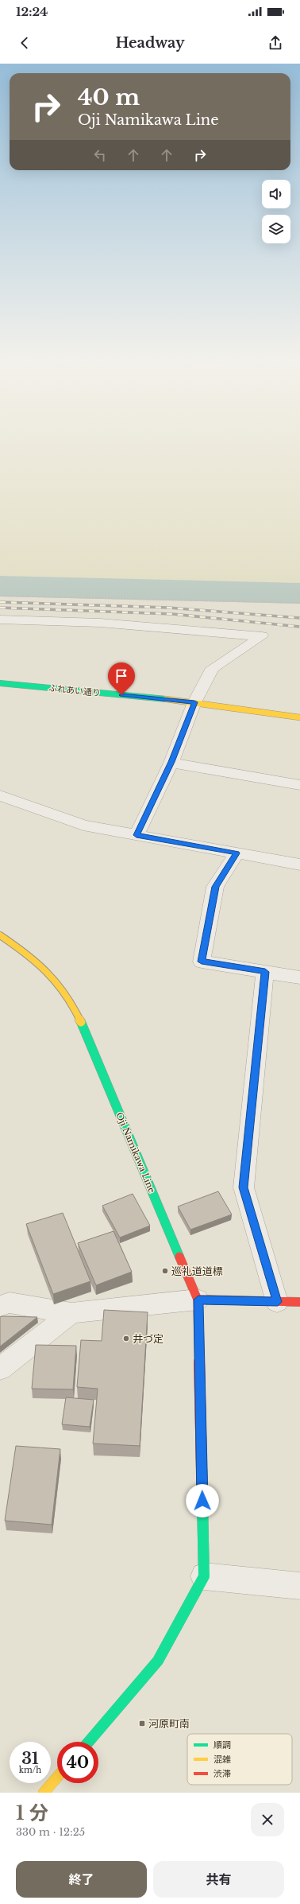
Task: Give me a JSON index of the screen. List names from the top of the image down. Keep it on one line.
{"streets":{"street":["ふれあい通り","Oji Namikawa Line"]},"places":{"other":["巡礼道道標","井づ定"],"transit":["河原町南"]},"legend":["順調","混雑","渋滞"],"page":{"status":"12:24","header":"Headway","turn":["40 m","Oji Namikawa Line"],"speed":"31 km/h","limit":"40","heading":["1 分","330 m · 12:25"],"buttons":["終了","共有"]}}
